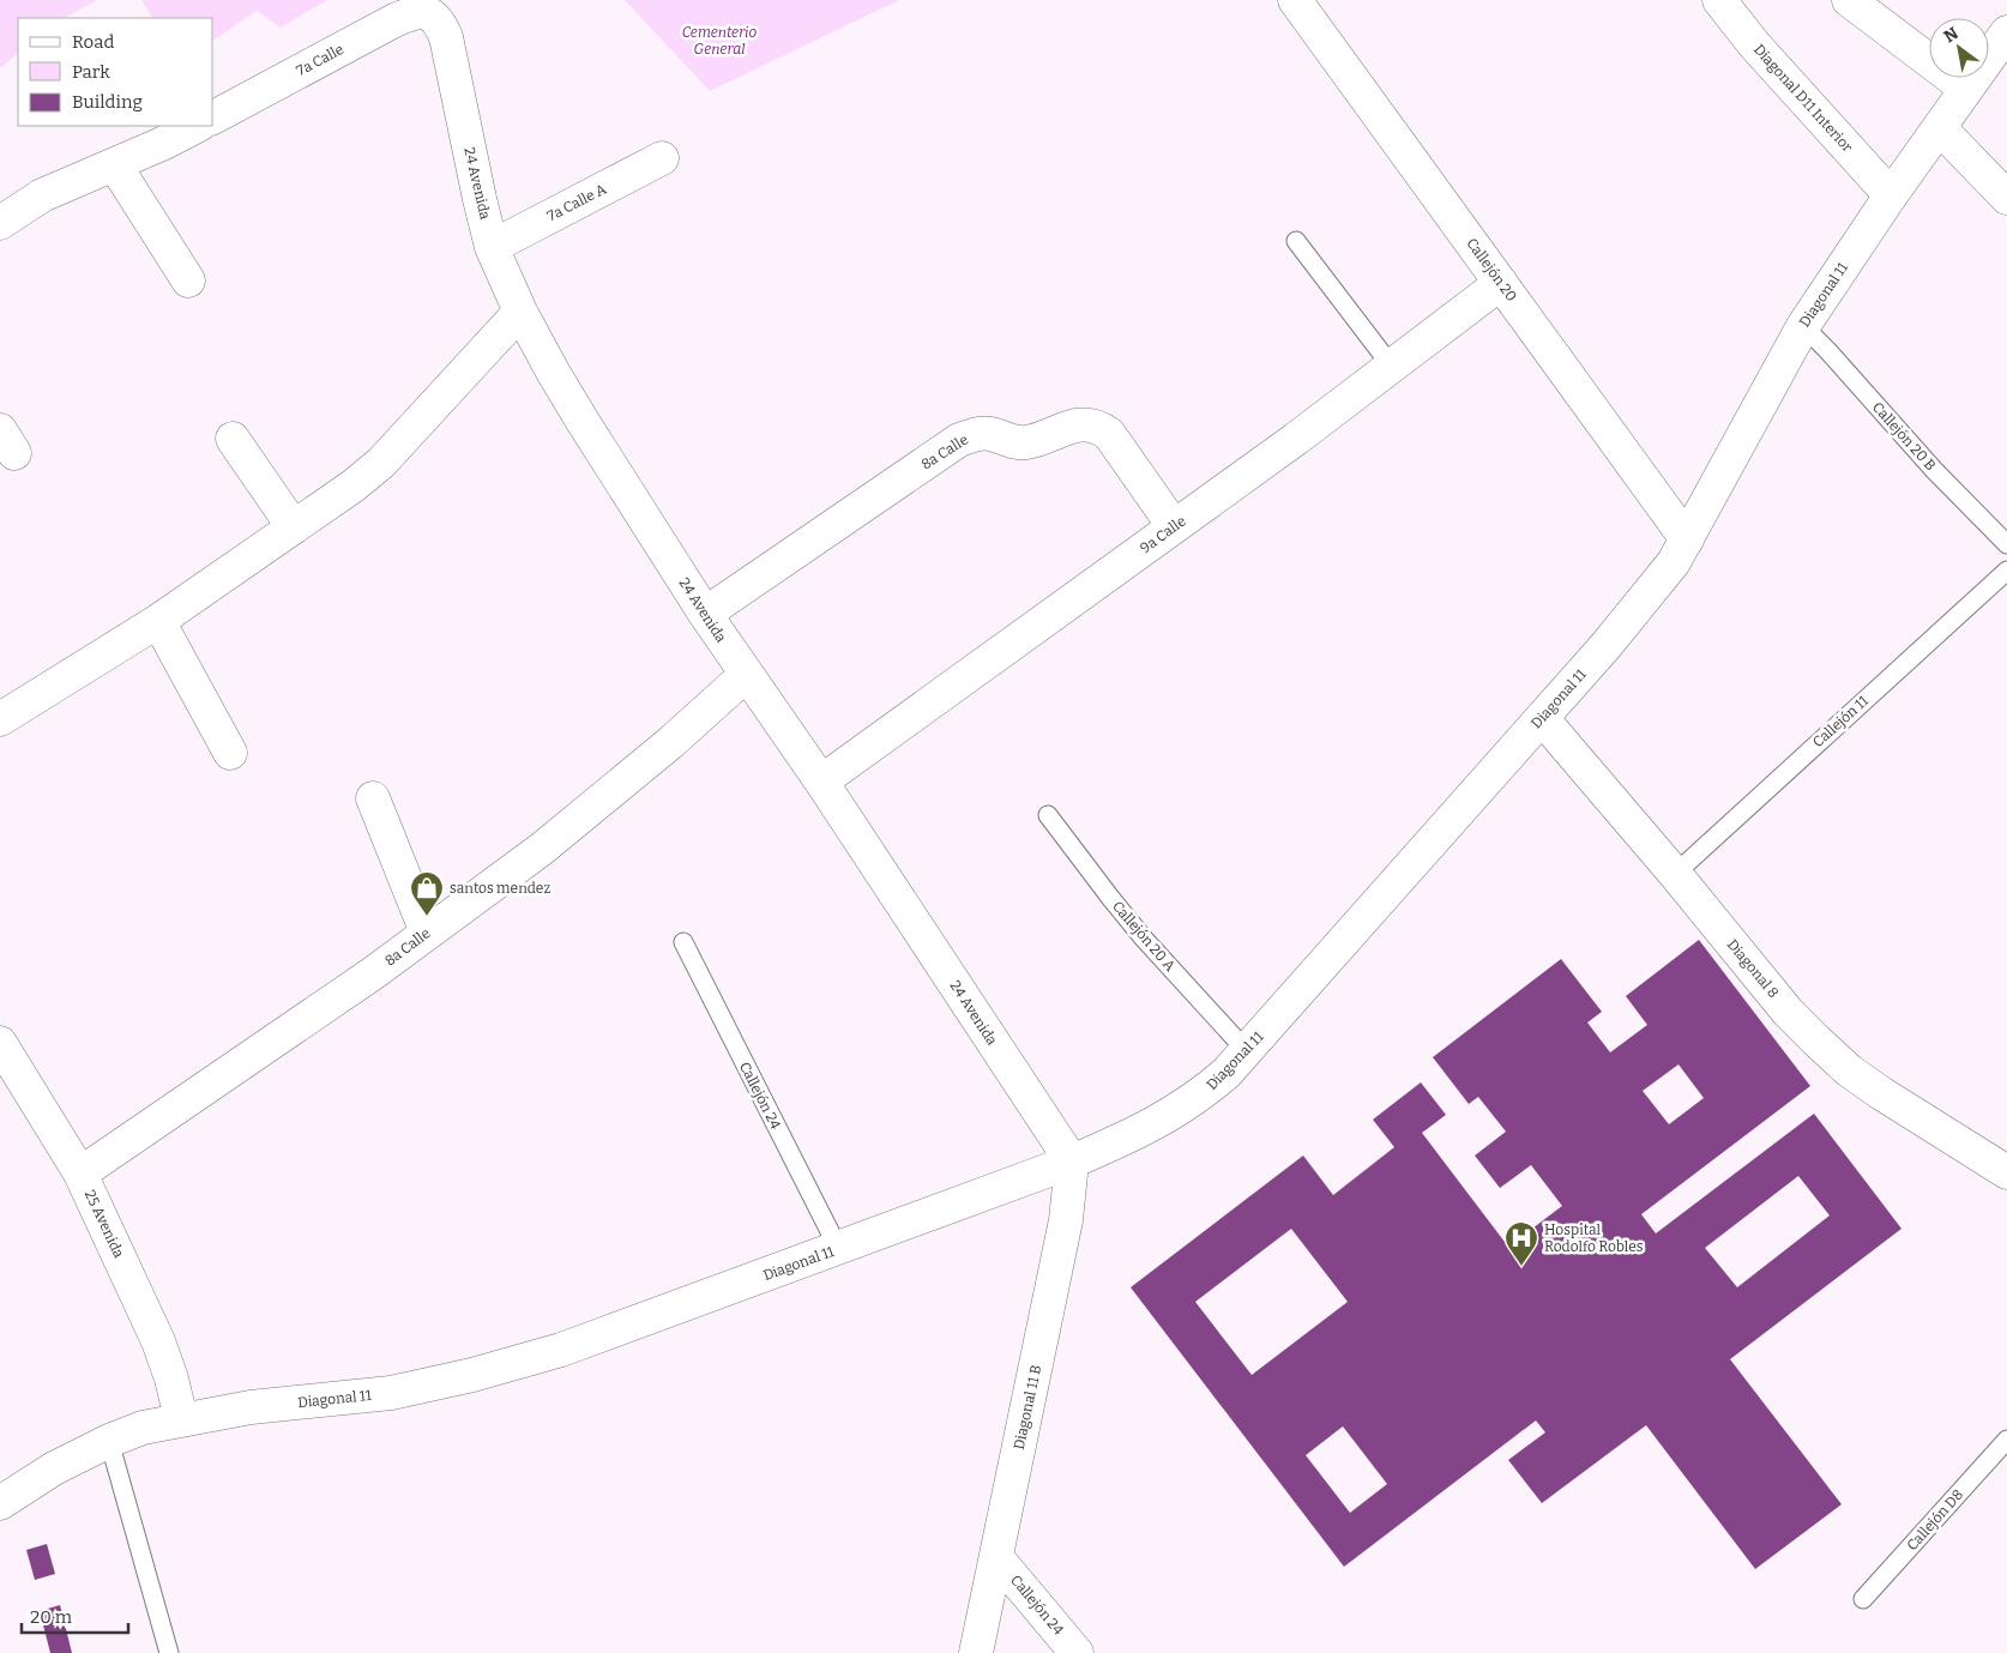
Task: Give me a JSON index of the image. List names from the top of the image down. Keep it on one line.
{"streets":{"street":["7a Calle","Diagonal D11 Interior","24 Avenida","7a Calle A","Callejón 20","Diagonal 11","8a Calle","9a Calle","Diagonal 8","Callejón 24","25 Avenida","Diagonal 11 B"],"lane":["Callejón 20 B","Callejón 11","Callejón 20 A","Callejón D8"]},"crossings":[["7a Calle","24 Avenida"],["Diagonal D11 Interior","Diagonal 11"],["24 Avenida","7a Calle A"],["24 Avenida","Diagonal 11"],["24 Avenida","8a Calle"],["24 Avenida","9a Calle"],["24 Avenida","Diagonal 11 B"],["Callejón 20","Diagonal 11"],["Callejón 20","9a Calle"],["Diagonal 11","Callejón 20 B"],["Diagonal 11","Callejón 20 A"],["Diagonal 11","Diagonal 8"],["Diagonal 11","Callejón 24"],["Diagonal 11","25 Avenida"],["Diagonal 11","Diagonal 11 B"],["8a Calle","9a Calle"],["8a Calle","25 Avenida"],["Callejón 11","Diagonal 8"],["Callejón 24","Diagonal 11 B"]],"parks":["Cementerio General"],"places":{"shop":["santos mendez"],"hospital":["Hospital Rodolfo Robles"]},"legend":["Road","Park","Building"],"scale_bar":"20 m","north":"top left"}
